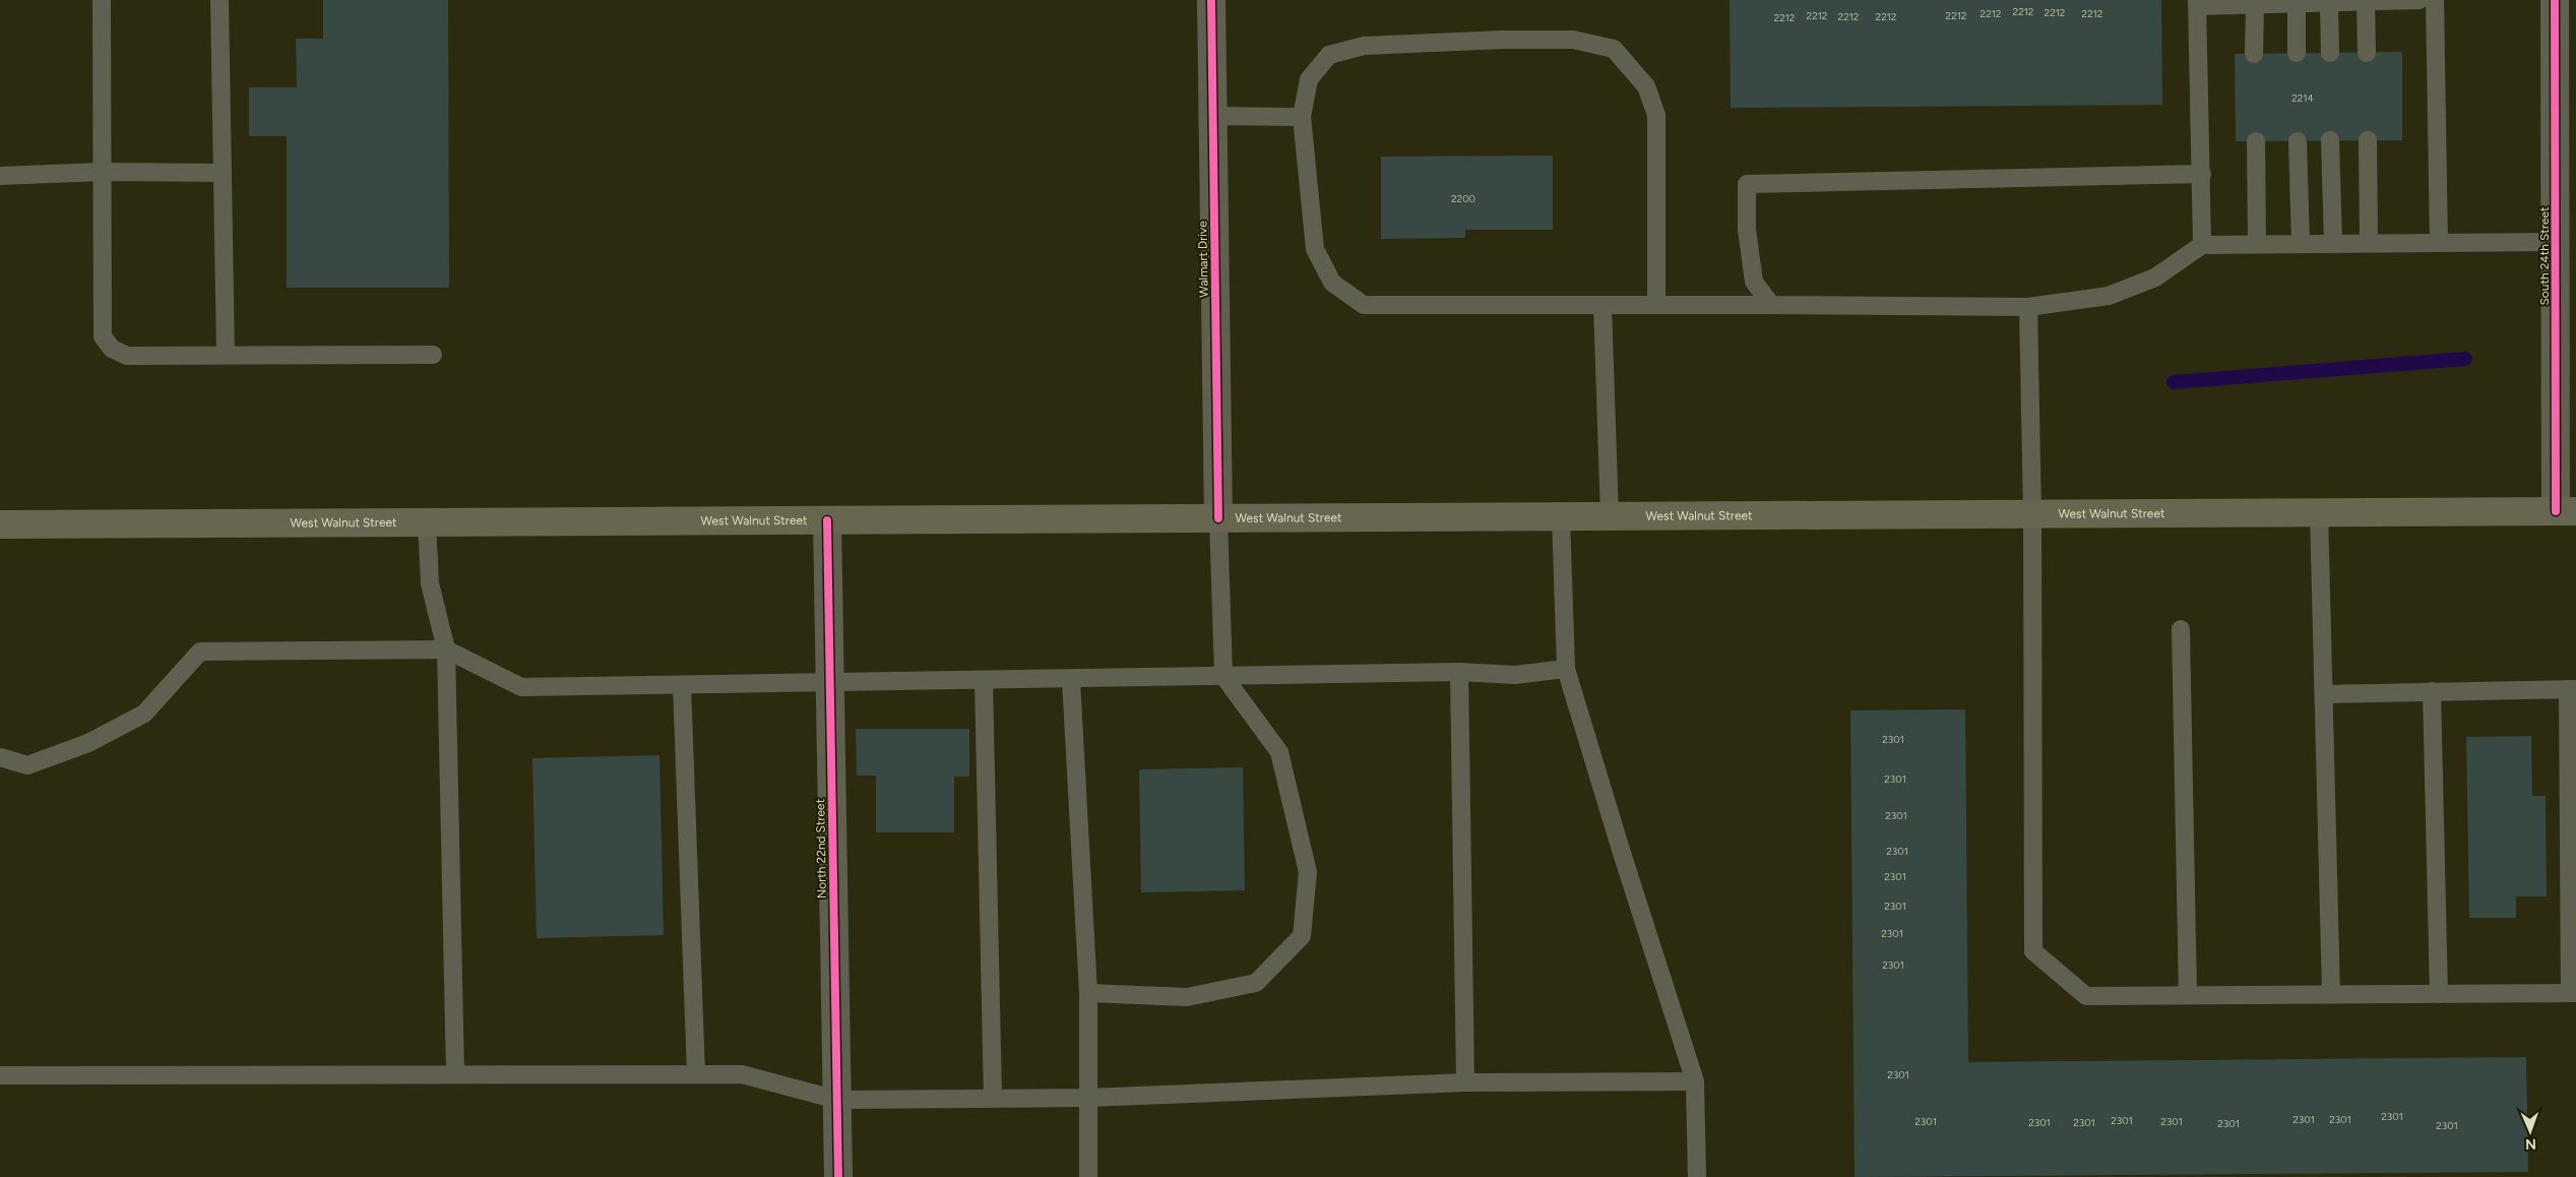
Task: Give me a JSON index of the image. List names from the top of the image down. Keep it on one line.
{"streets":{"main road":["West Walnut Street"],"street":["South 24th Street","Walmart Drive","North 22nd Street"]},"crossings":[["South 24th Street","West Walnut Street"],["Walmart Drive","West Walnut Street"],["West Walnut Street","North 22nd Street"]],"house_numbers":["2212","2212","2212","2212","2212","2212","2212","2212","2212","2214","2200","2301","2301","2301","2301","2301","2301","2301","2301","2301","2301","2301","2301","2301","2301","2301","2301","2301","2301","2301"],"north":"bottom"}
